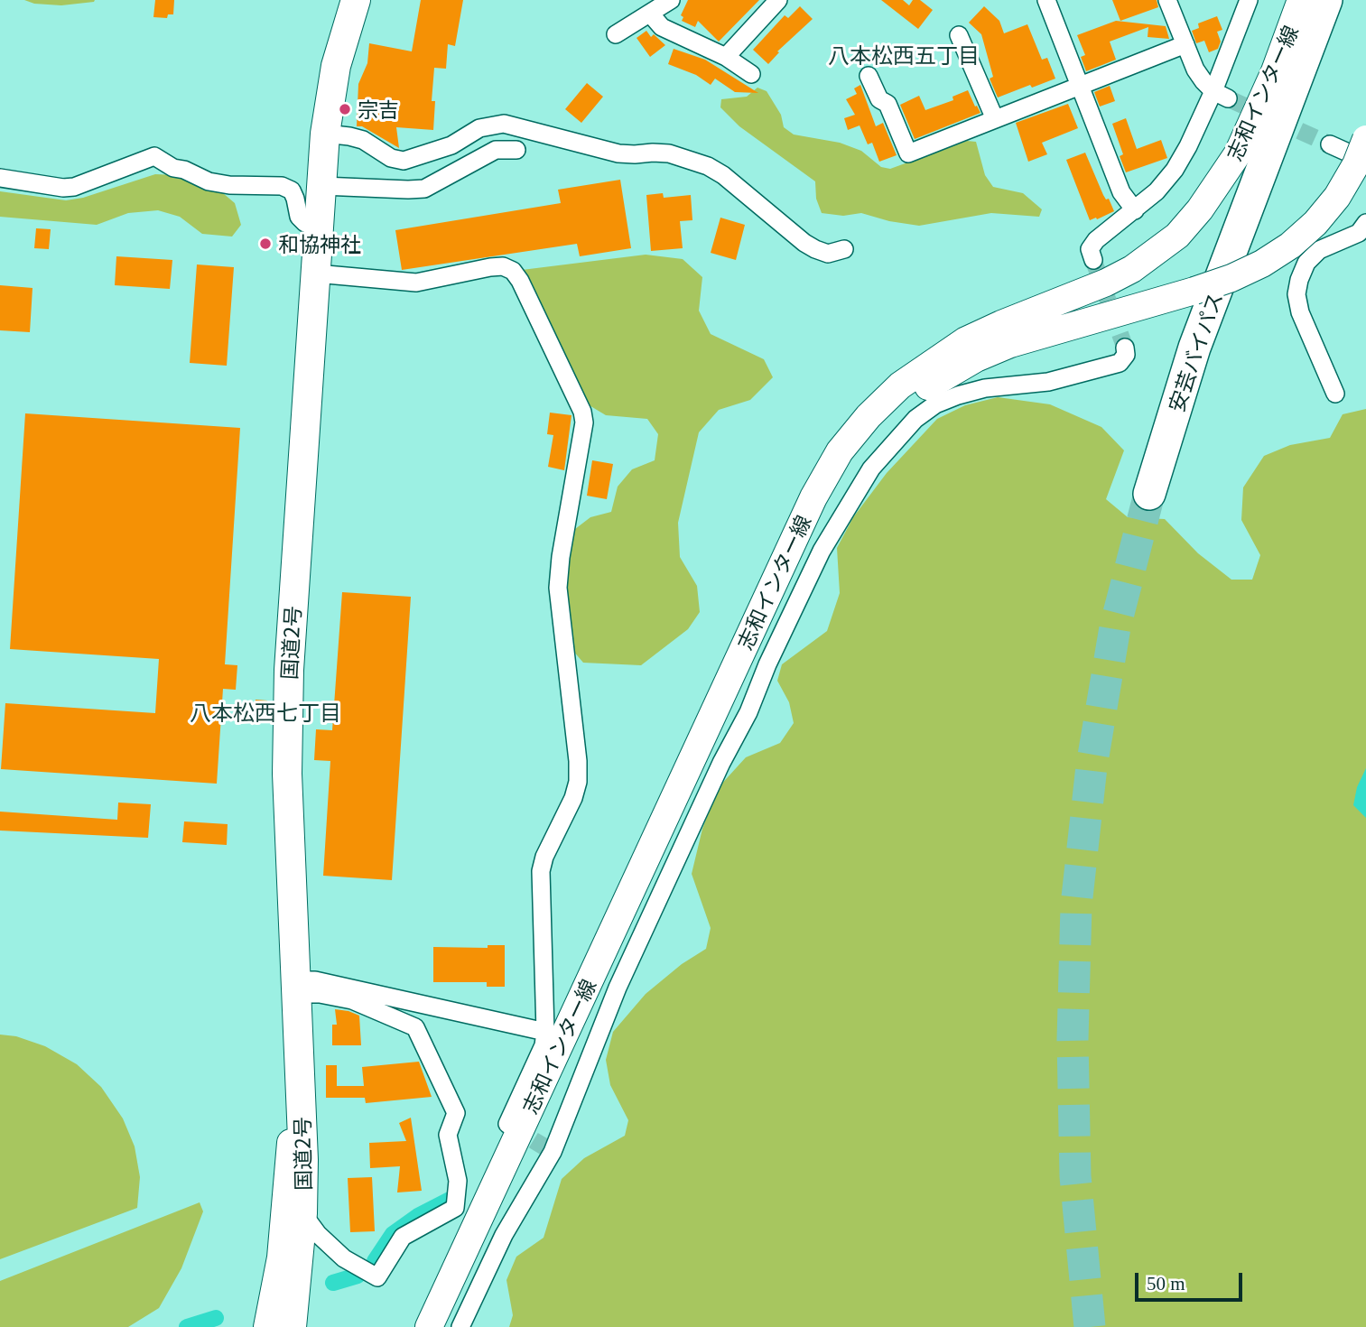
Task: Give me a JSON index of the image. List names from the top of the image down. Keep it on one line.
{"streets":{"highway":["安芸バイパス","国道2号"],"main road":["志和インター線"]},"districts":["八本松西五丁目","八本松西七丁目"],"places":["宗吉","和協神社"],"scale_bar":"50 m"}
